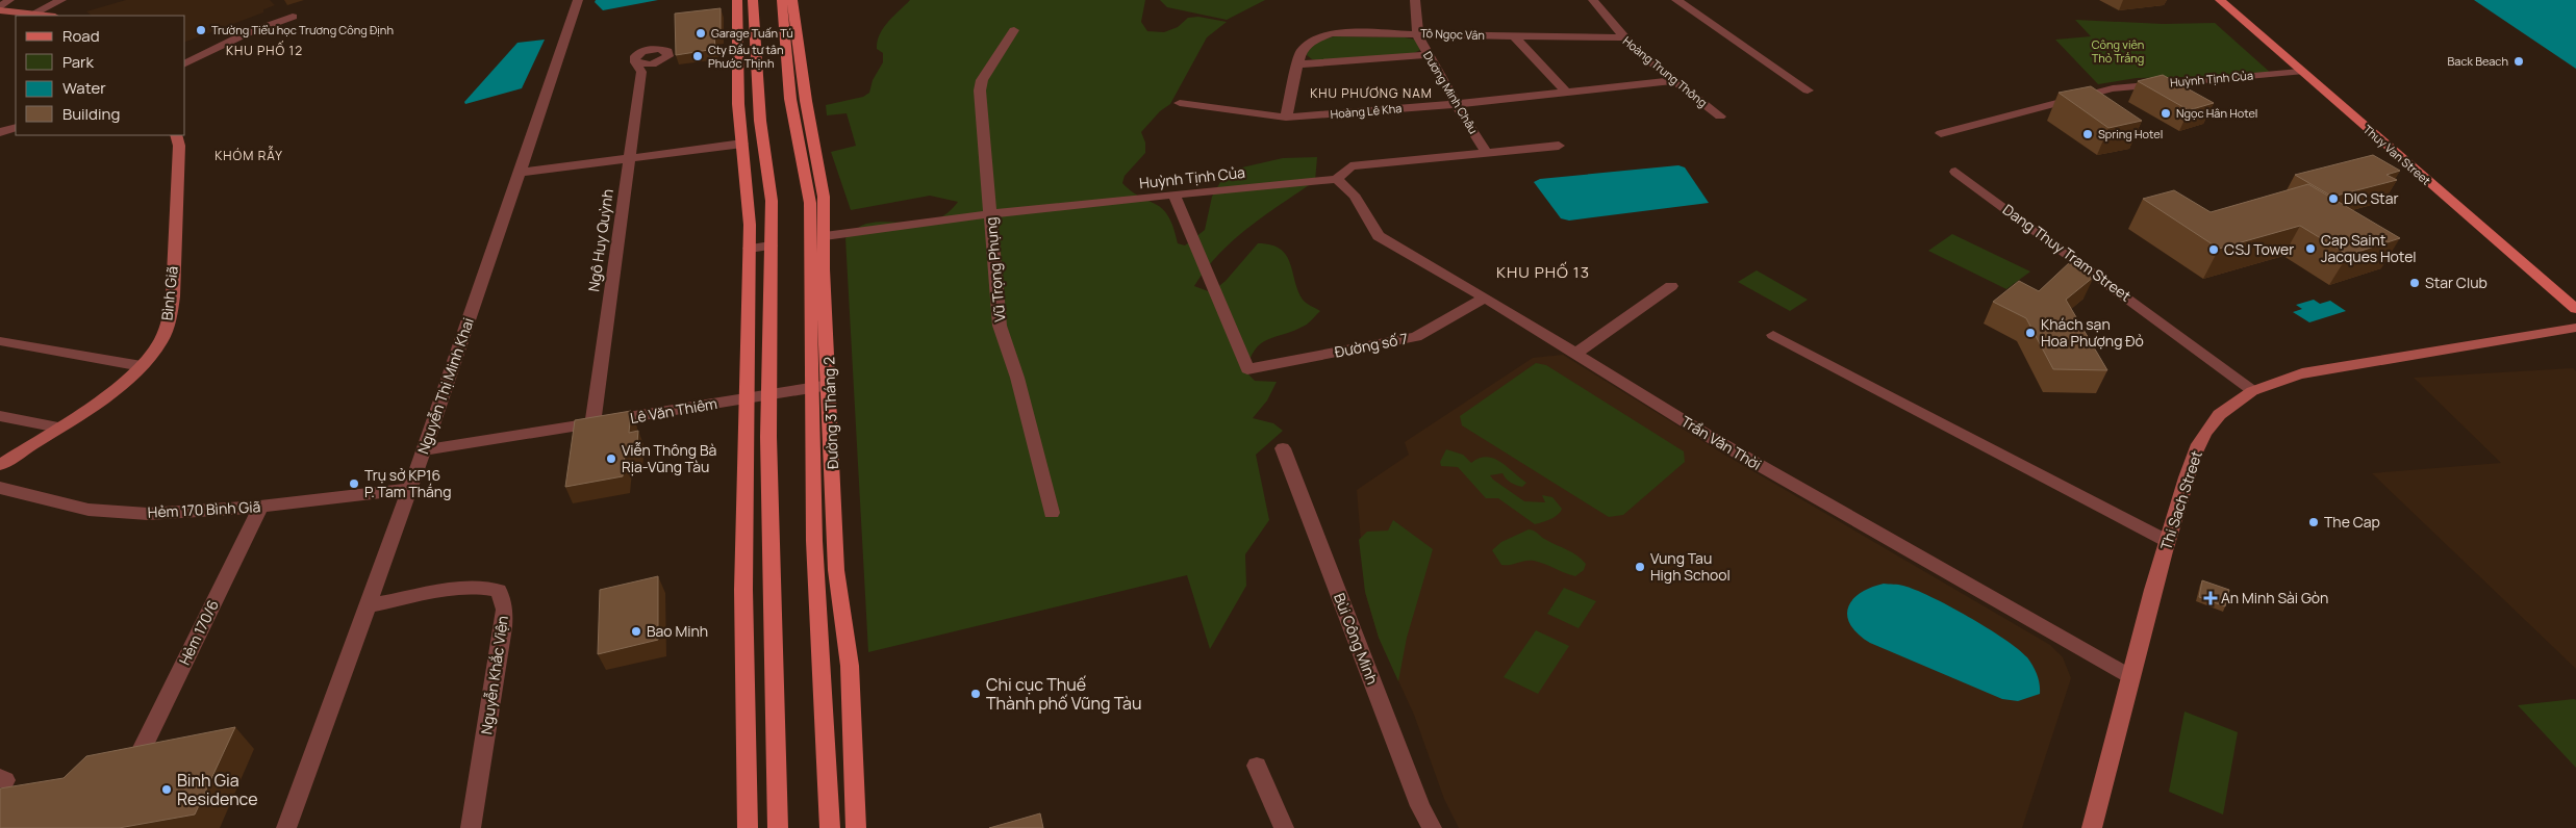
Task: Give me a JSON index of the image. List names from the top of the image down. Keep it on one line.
{"streets":{"main road":["Thuy Van Street","Đường 3 Tháng 2"],"street":["Tô Ngọc Vân","Hoàng Trung Thông","Huỳnh Tịnh Của","Dương Minh Châu","Hoàng Lê Kha","Ngô Huy Quỳnh","Dang Thuy Tram Street","Vũ Trọng Phụng","Bình Giã","Đường số 7","Nguyễn Thị Minh Khai","Lê Văn Thiêm","Trần Văn Thời","Thi Sach Street","Hẻm 170 Bình Giã","Hẻm 170/6","Bùi Công Minh","Nguyễn Khắc Viện"]},"crossings":[["Tô Ngọc Vân","Hoàng Trung Thông"],["Tô Ngọc Vân","Dương Minh Châu"],["Tô Ngọc Vân","Hoàng Lê Kha"],["Hoàng Trung Thông","Hoàng Lê Kha"],["Huỳnh Tịnh Của","Dương Minh Châu"],["Huỳnh Tịnh Của","Thuy Van Street"],["Huỳnh Tịnh Của","Vũ Trọng Phụng"],["Huỳnh Tịnh Của","Đường số 7"],["Huỳnh Tịnh Của","Đường 3 Tháng 2"],["Huỳnh Tịnh Của","Trần Văn Thời"],["Dương Minh Châu","Hoàng Lê Kha"],["Ngô Huy Quỳnh","Lê Văn Thiêm"],["Dang Thuy Tram Street","Thi Sach Street"],["Đường số 7","Trần Văn Thời"],["Nguyễn Thị Minh Khai","Lê Văn Thiêm"],["Nguyễn Thị Minh Khai","Hẻm 170 Bình Giã"],["Nguyễn Thị Minh Khai","Nguyễn Khắc Viện"],["Lê Văn Thiêm","Đường 3 Tháng 2"],["Trần Văn Thời","Thi Sach Street"],["Hẻm 170 Bình Giã","Hẻm 170/6"]],"districts":["KHU PHỐ 12","KHU PHƯƠNG NAM","KHÓM RẪY","KHU PHỐ 13"],"parks":["Công viên Thỏ Trắng"],"places":{"other":["Trường Tiểu học Trương Công Định","Garage Tuấn Tú","Cty Đầu tư tân Phước Thịnh","Back Beach","Ngọc Hân Hotel","Spring Hotel","DIC Star","Cap Saint Jacques Hotel","CSJ Tower","Star Club","Khách sạn Hoa Phượng Đỏ","Viễn Thông Bà Rịa-Vũng Tàu","Trụ sở KP16 P. Tam Thắng","The Cap","Vung Tau High School","Bao Minh","Chi cục Thuế Thành phố Vũng Tàu","Binh Gia Residence"],"health":["An Minh Sài Gòn"]},"legend":["Road","Park","Water","Building"]}
